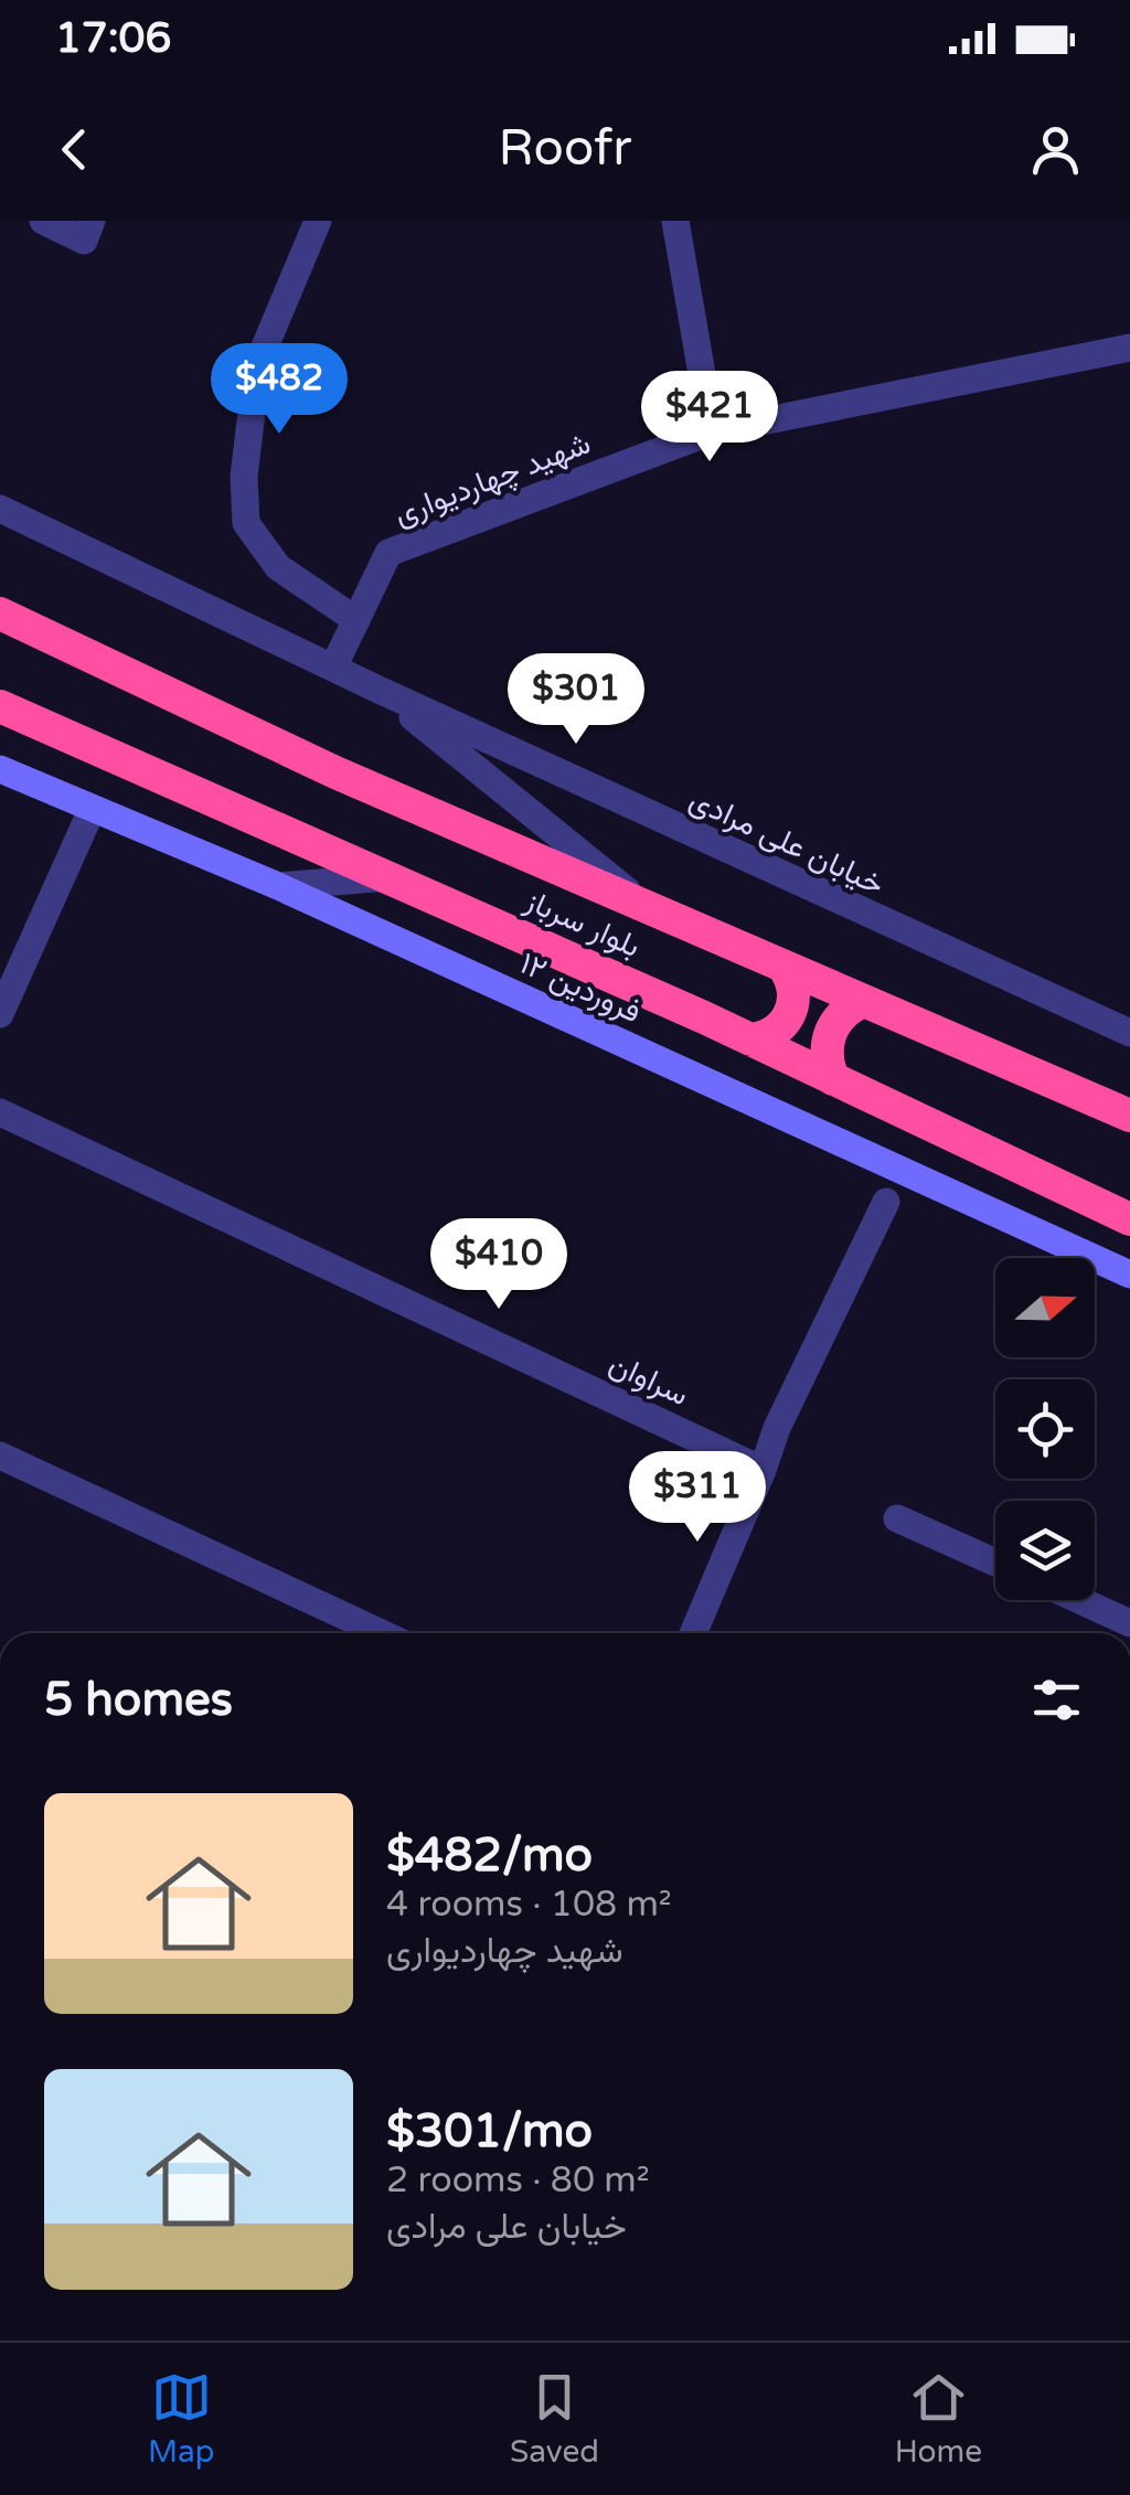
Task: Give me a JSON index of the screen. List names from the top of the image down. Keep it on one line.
{"streets":{"highway":["بلوار سرباز"],"street":["شهید چهاردیواری","خیابان علی مرادی","۱۲ فروردین","سراوان"]},"crossings":[["شهید چهاردیواری","خیابان علی مرادی"]],"north":"right","page":{"status":"17:06","header":"Roofr","price":["$482","$421","$301","$410","$311"],"heading":"5 homes","list":[{"name":"$482/mo","note":"4 rooms · 108 m² · شهید چهاردیواری"},{"name":"$301/mo","note":"2 rooms · 80 m² · خیابان علی مرادی"}],"tabs":["Map","Saved","Home"]}}
